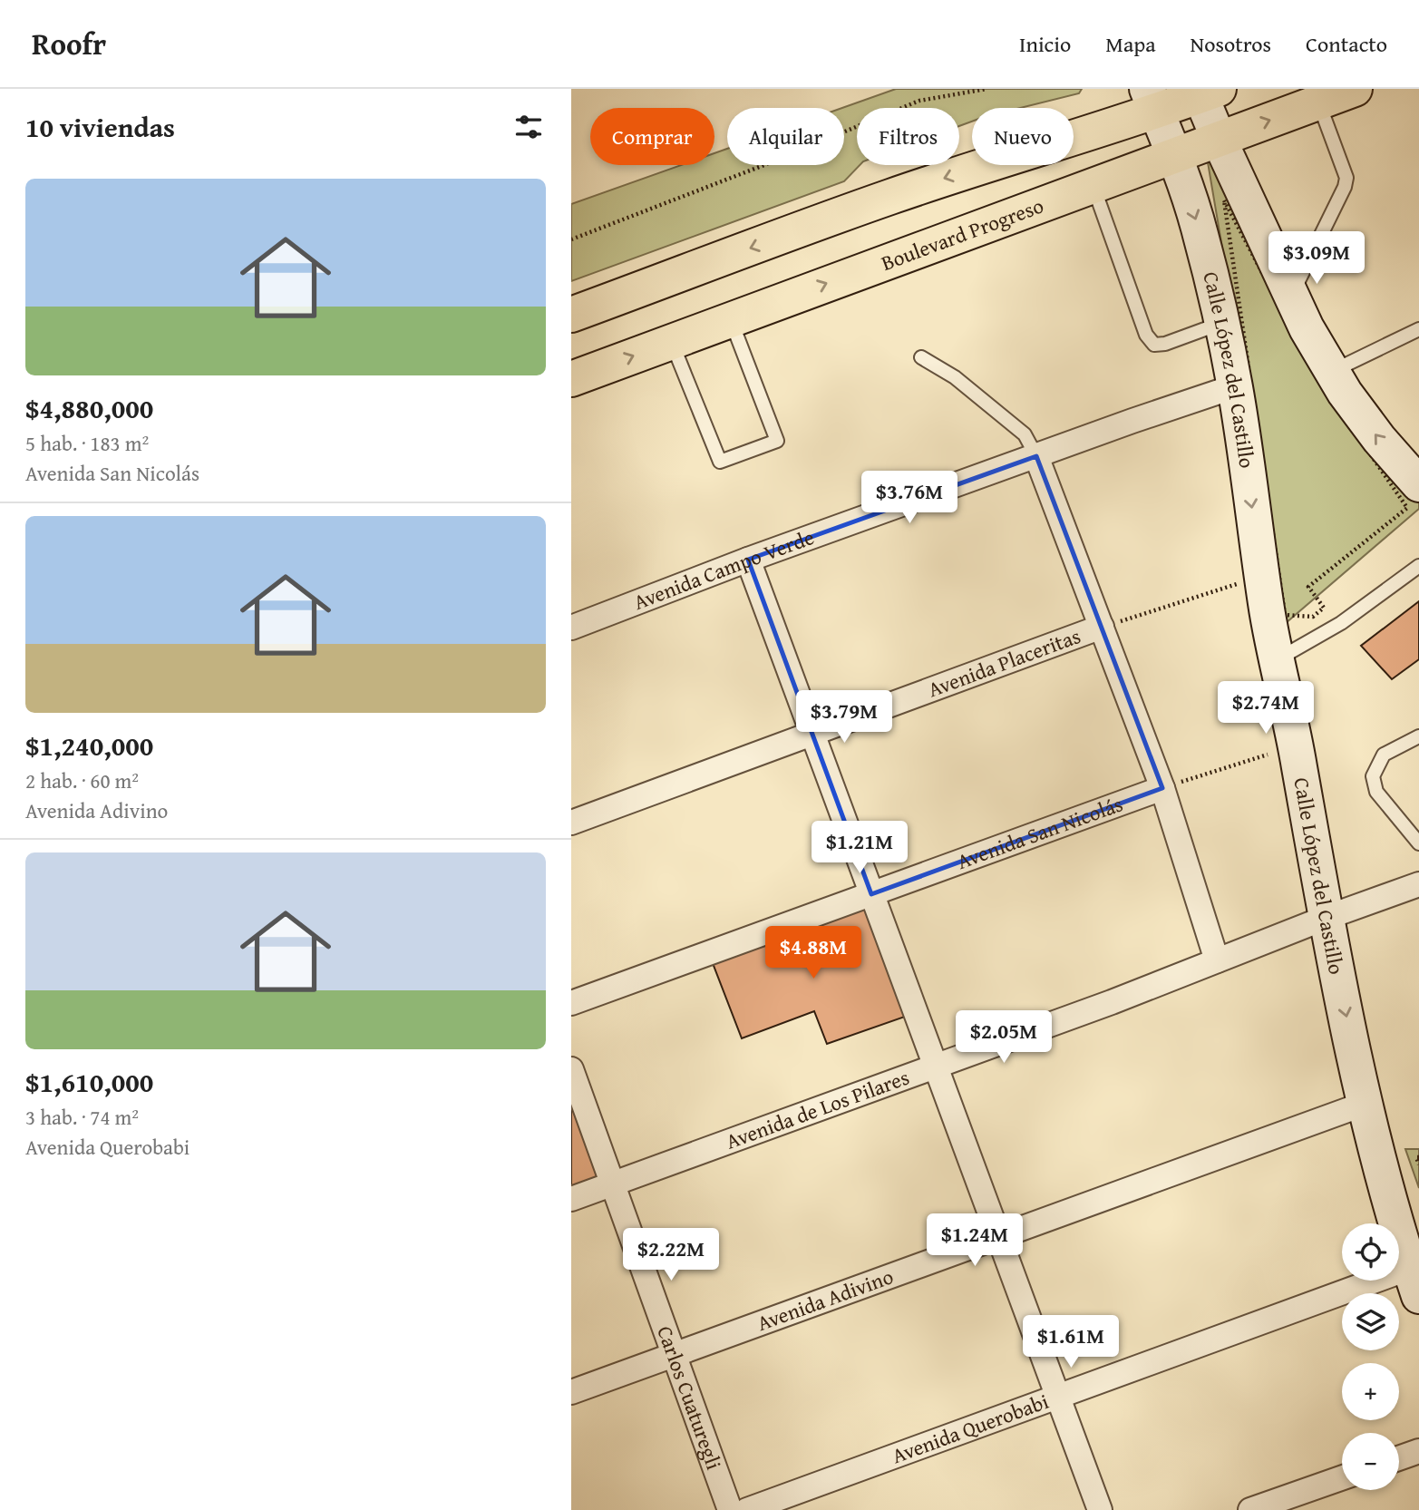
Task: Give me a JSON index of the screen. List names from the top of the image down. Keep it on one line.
{"streets":{"main road":["Boulevard Progreso"],"street":["Calle López del Castillo","Avenida Campo Verde","Avenida Placeritas","Avenida San Nicolás","Avenida de Los Pilares","Avenida Adivino","Carlos Cuaturegli","Avenida Querobabi"]},"crossings":[["Boulevard Progreso","Calle López del Castillo"],["Calle López del Castillo","Avenida Campo Verde"],["Calle López del Castillo","Avenida Placeritas"],["Calle López del Castillo","Avenida de Los Pilares"],["Calle López del Castillo","Avenida Adivino"],["Calle López del Castillo","Avenida Querobabi"],["Avenida de Los Pilares","Carlos Cuaturegli"],["Avenida Adivino","Carlos Cuaturegli"]],"page":{"header":"Roofr","nav":["Inicio","Mapa","Nosotros","Contacto"],"heading":"10 viviendas","chip":["Comprar","Alquilar","Filtros","Nuevo"],"list":[{"name":"$4,880,000","note":"5 hab. · 183 m² · Avenida San Nicolás"},{"name":"$1,240,000","note":"2 hab. · 60 m² · Avenida Adivino"},{"name":"$1,610,000","note":"3 hab. · 74 m² · Avenida Querobabi"}],"price":["$3.09M","$3.76M","$2.74M","$3.79M","$1.21M","$4.88M","$2.05M","$1.24M","$2.22M","$1.61M"],"map_buttons":["+","−"]}}
